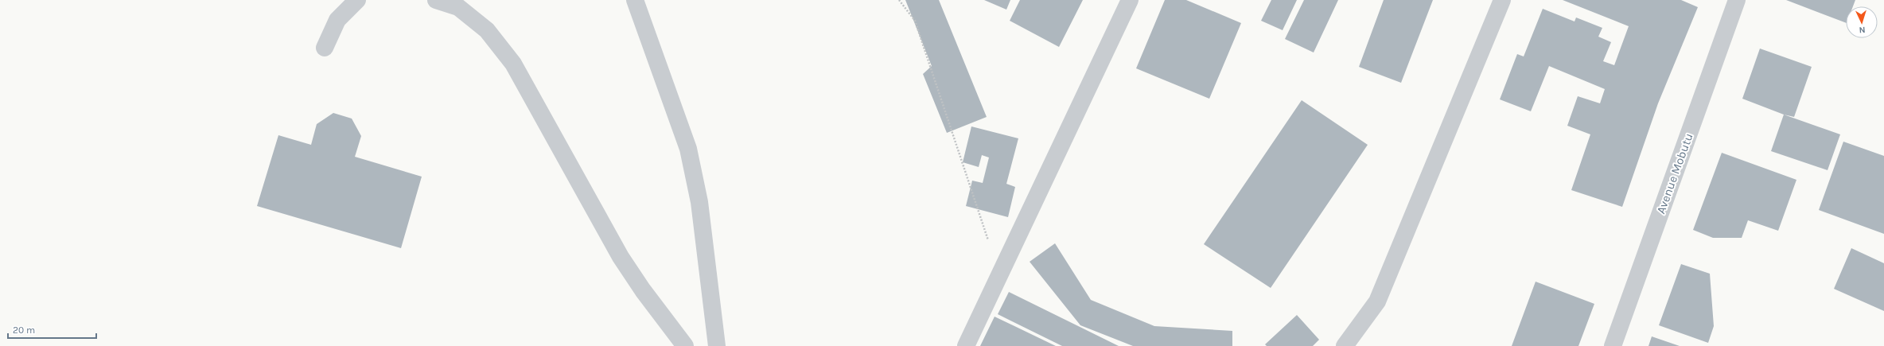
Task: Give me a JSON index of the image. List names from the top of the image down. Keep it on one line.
{"streets":{"street":["Avenue Mobutu"]},"scale_bar":"20 m","north":"bottom"}
